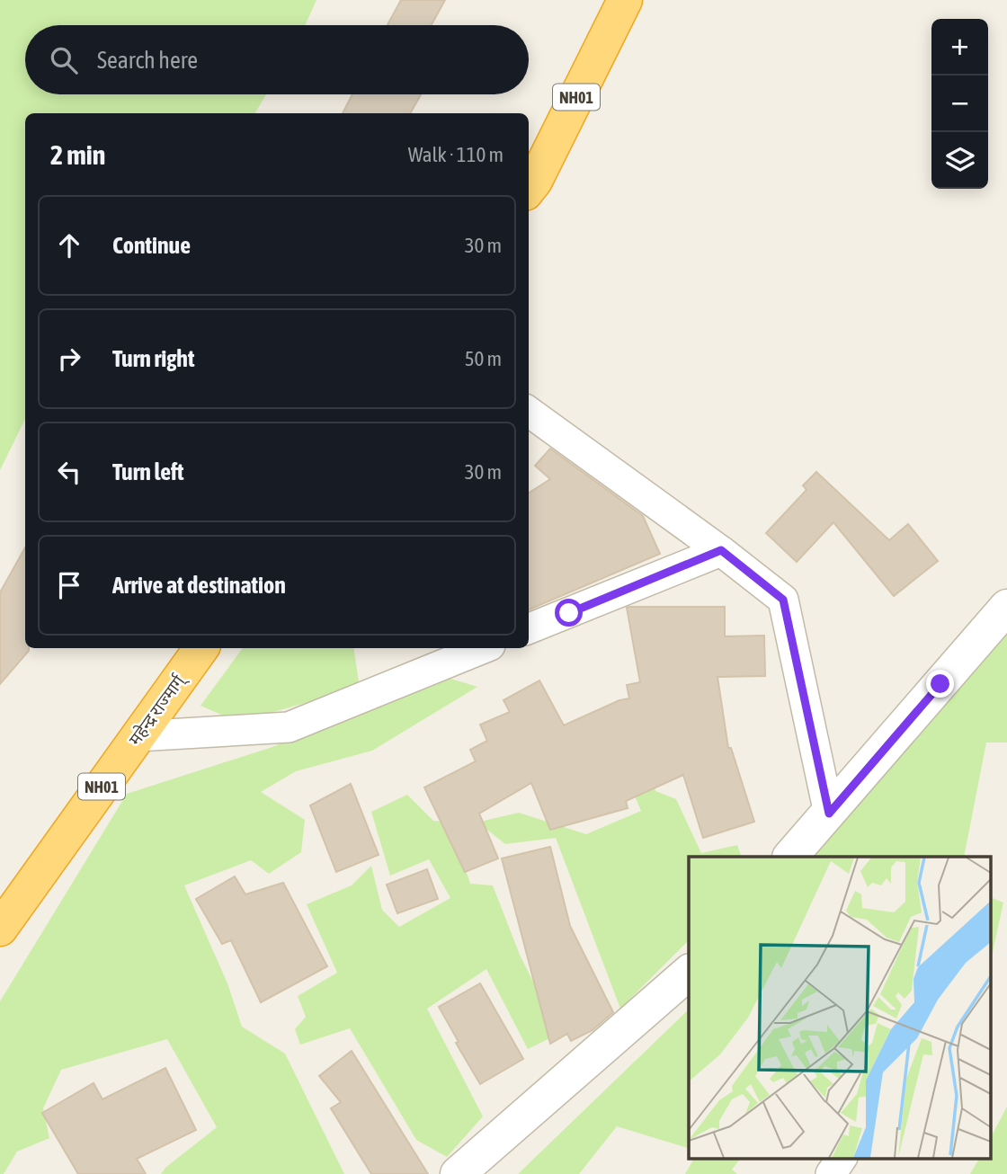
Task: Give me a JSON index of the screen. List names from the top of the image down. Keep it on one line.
{"streets":{"highway":["NH01","महेन्द्र राज्मार्ग्"]},"page":{"map_buttons":["+","−"],"search":"Search here","heading":["2 min","Walk · 110 m"],"list":[["Continue","30 m"],["Turn right","50 m"],["Turn left","30 m"],"Arrive at destination"]}}
